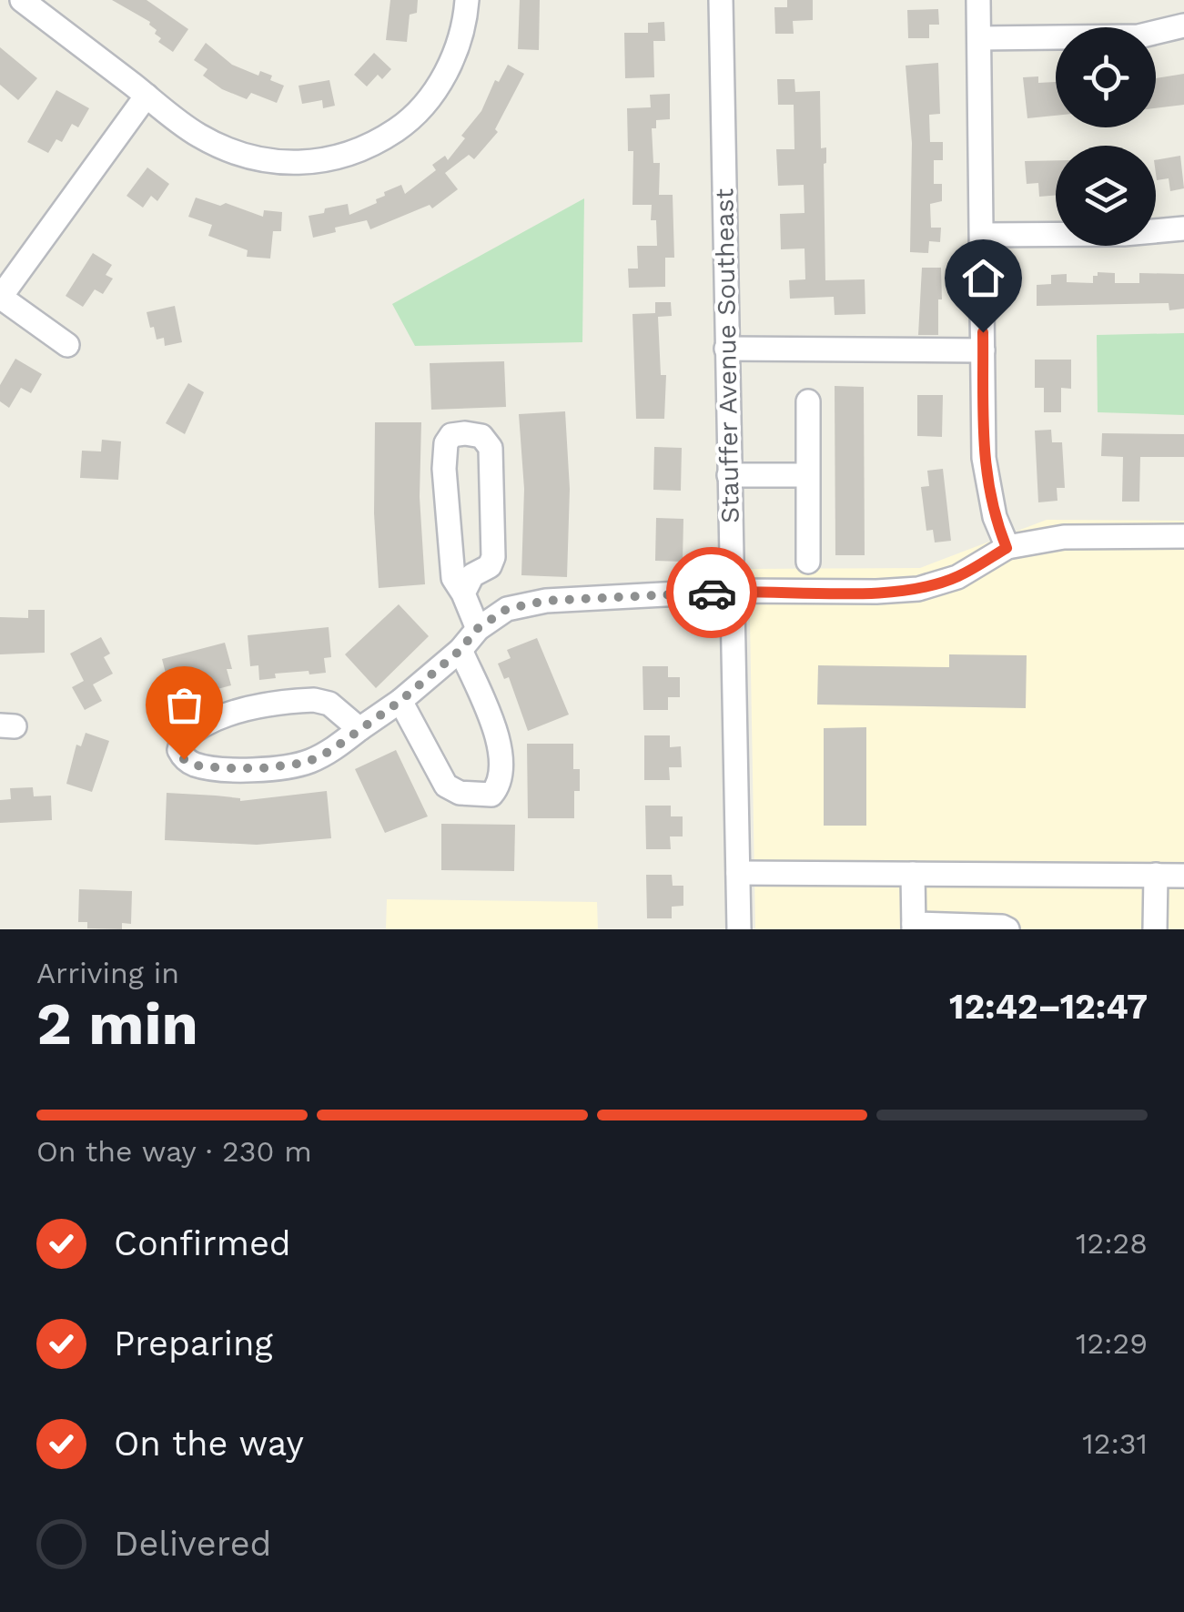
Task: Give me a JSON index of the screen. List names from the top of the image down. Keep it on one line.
{"streets":{"street":["Stauffer Avenue Southeast"]},"page":{"heading":["2 min","Arriving in","12:42–12:47"],"bar":"On the way · 230 m","list":[["Confirmed","12:28"],["Preparing","12:29"],["On the way","12:31"],"Delivered"]}}
